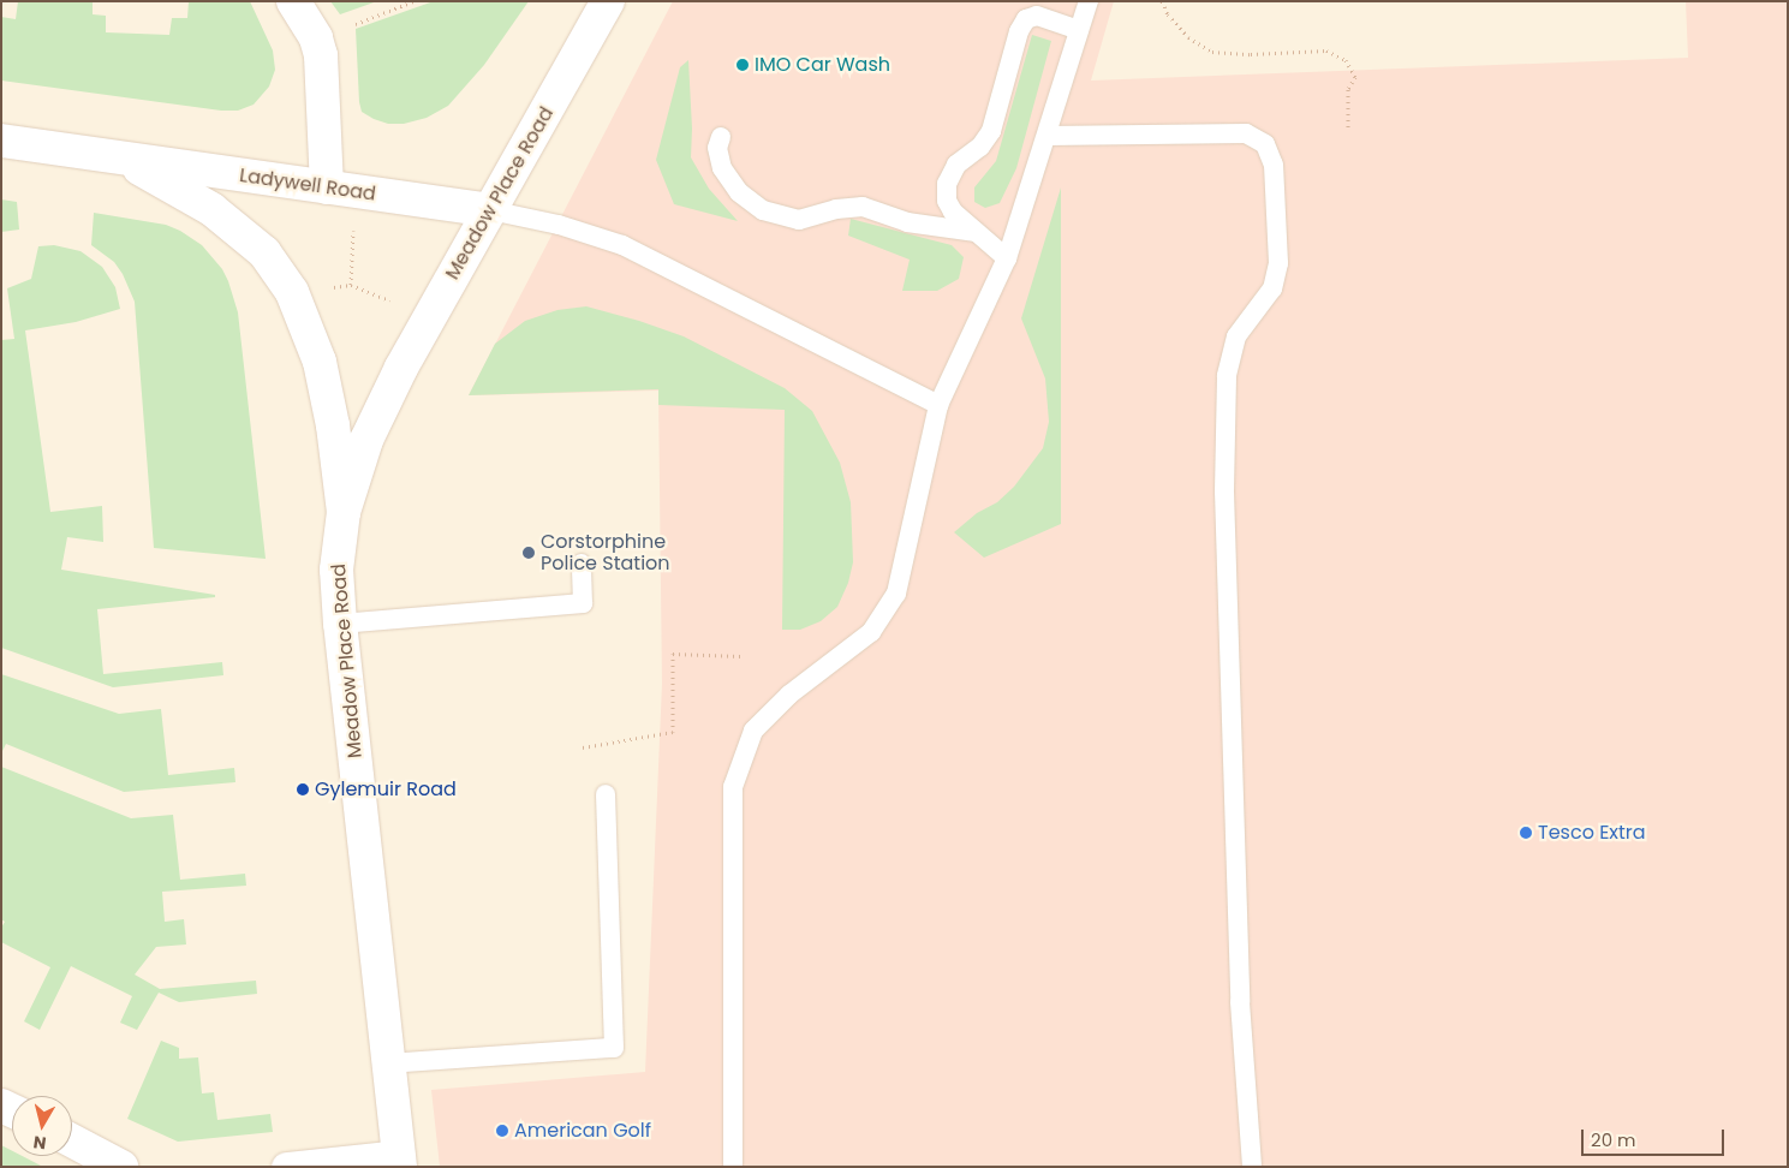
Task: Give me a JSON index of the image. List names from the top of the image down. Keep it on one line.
{"streets":{"main road":["Ladywell Road","Meadow Place Road"]},"crossings":[["Ladywell Road","Meadow Place Road"]],"places":["IMO Car Wash","Corstorphine Police Station","Gylemuir Road","Tesco Extra","American Golf"],"scale_bar":"20 m","north":"bottom"}
